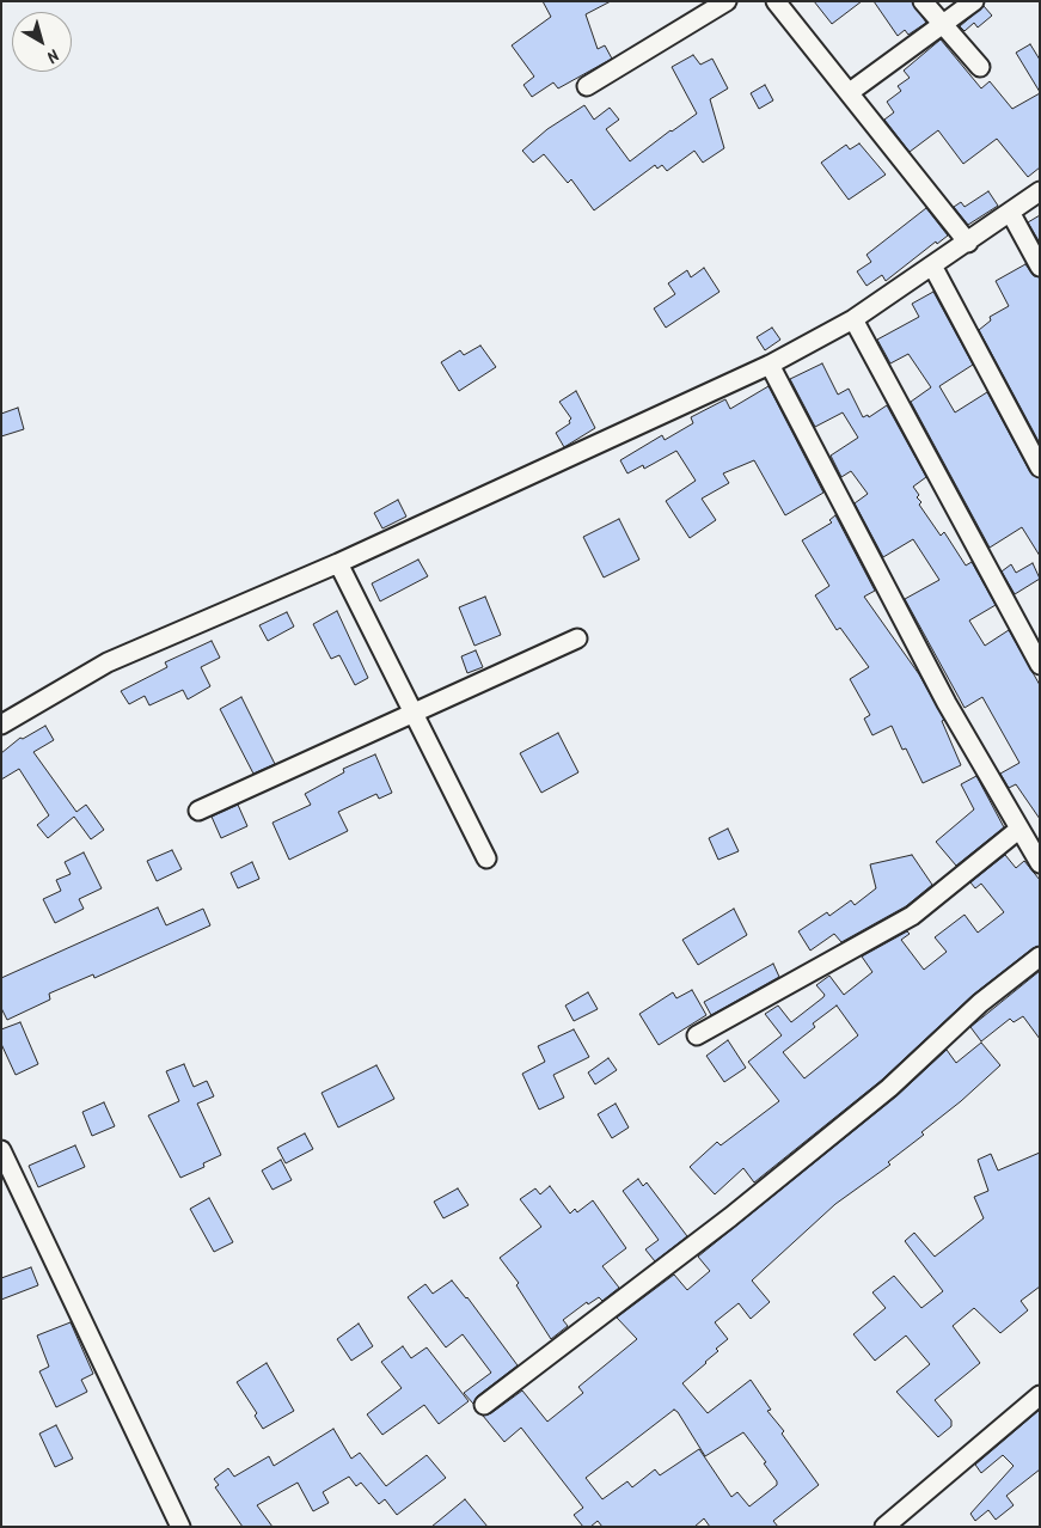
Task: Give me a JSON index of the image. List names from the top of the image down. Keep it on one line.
{"north":"bottom right"}
